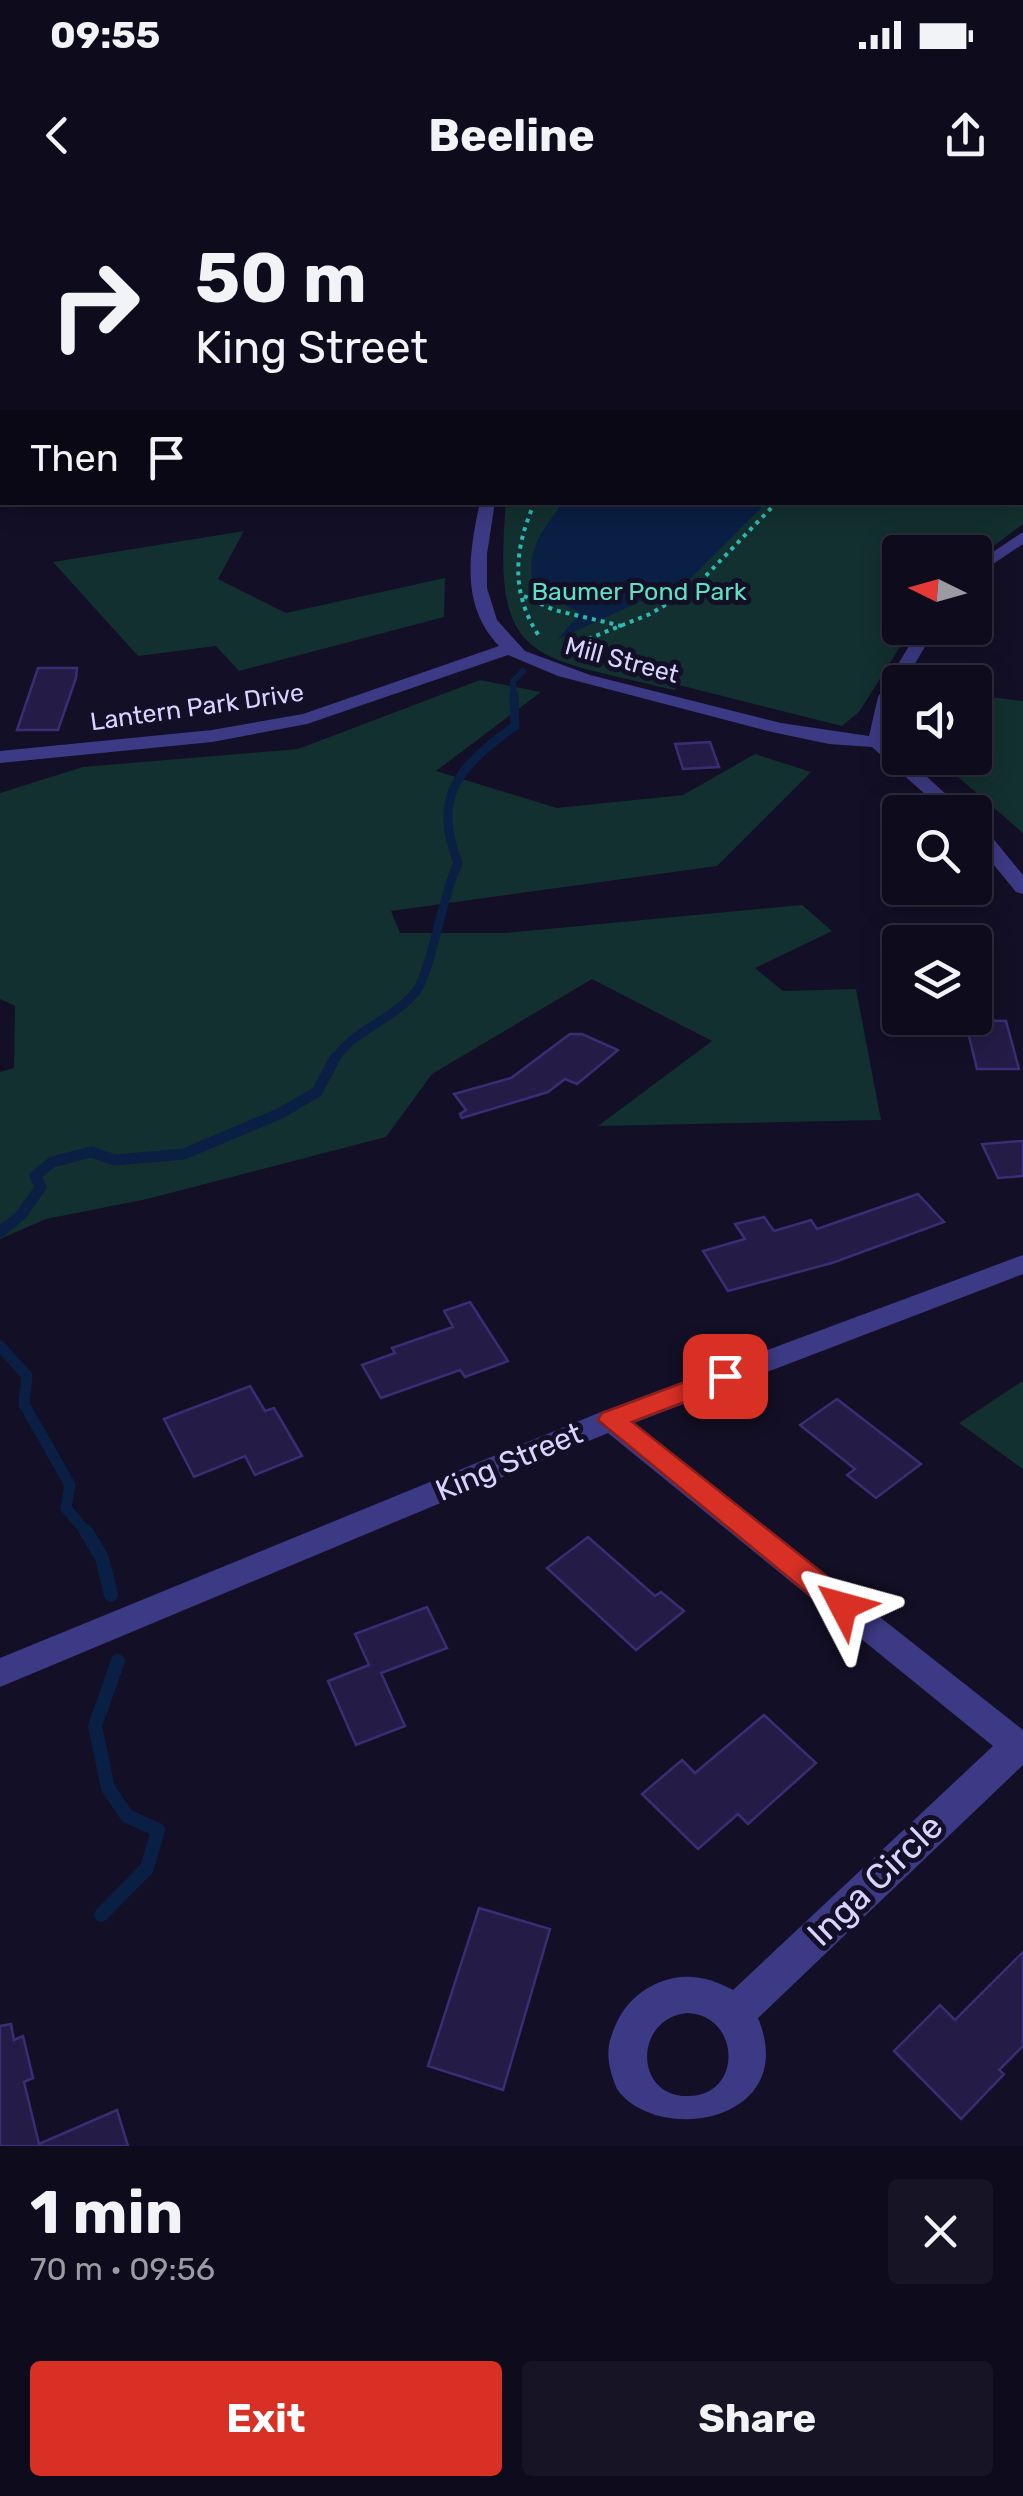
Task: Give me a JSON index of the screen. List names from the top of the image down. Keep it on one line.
{"streets":{"street":["Mill Street","Lantern Park Drive","King Street","Inga Circle"]},"crossings":[["Mill Street","Lantern Park Drive"]],"parks":["Baumer Pond Park"],"north":"left","page":{"status":"09:55","header":"Beeline","turn":["50 m","King Street"],"then":"Then","heading":["1 min","70 m · 09:56"],"buttons":["Exit","Share"]}}
